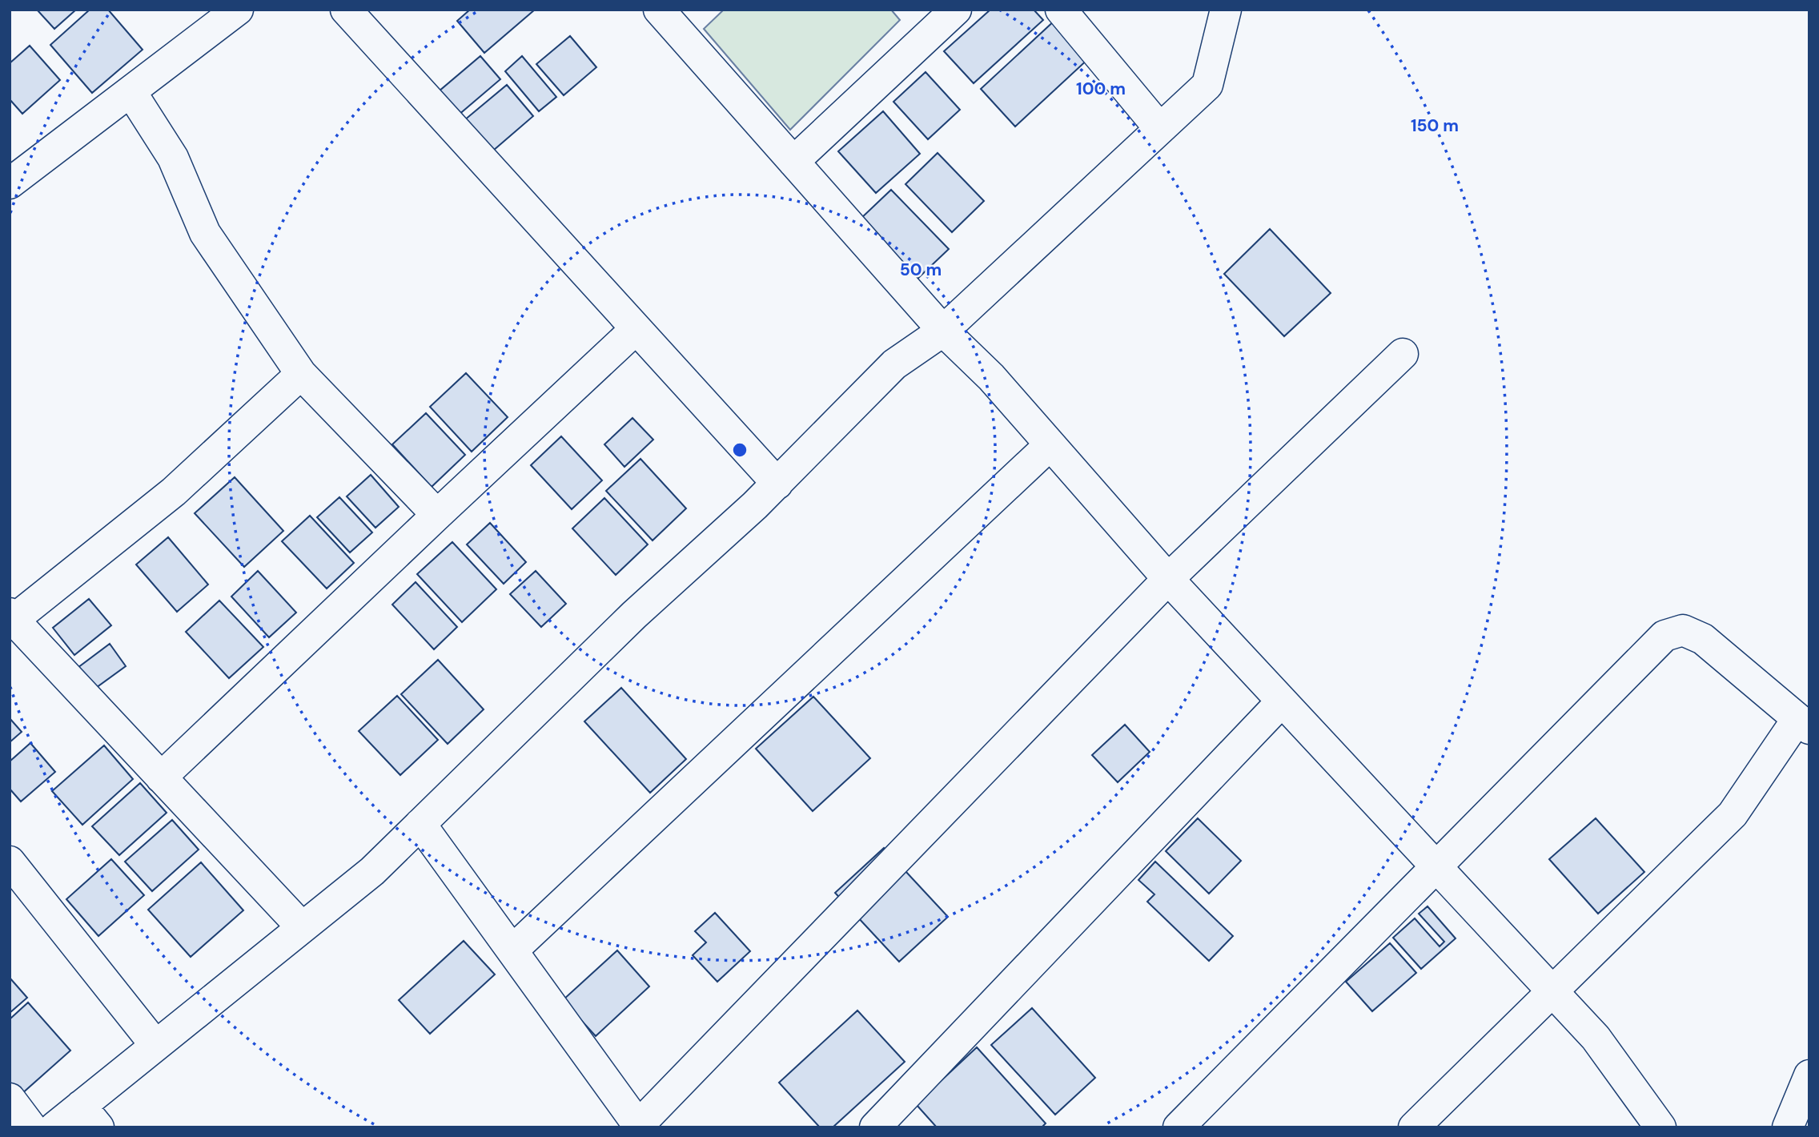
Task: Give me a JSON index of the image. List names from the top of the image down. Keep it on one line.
{"rings":["100 m","150 m","50 m"]}
